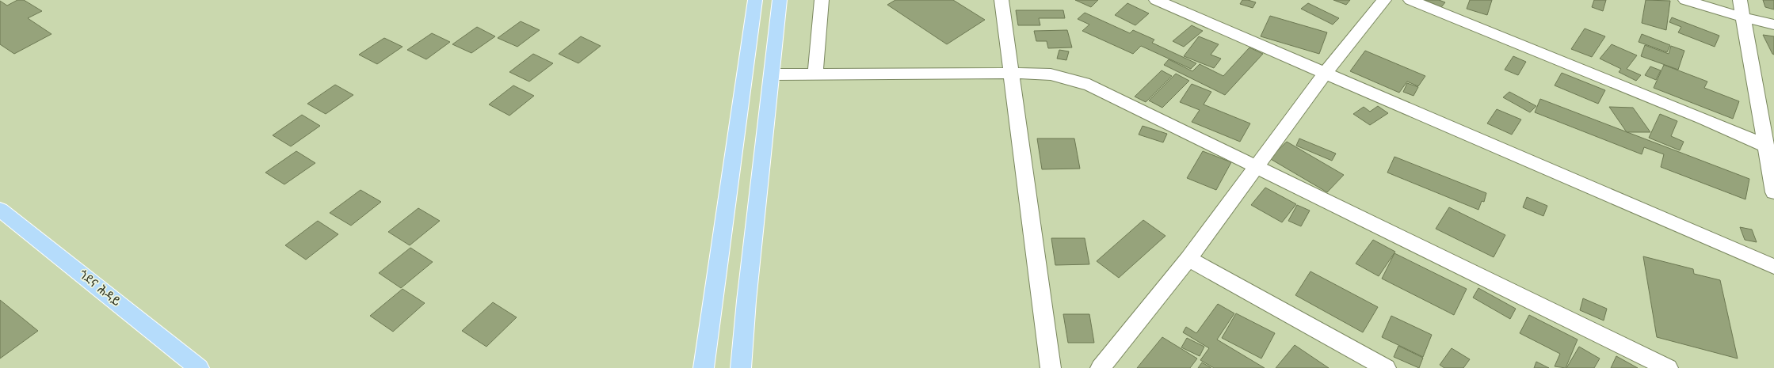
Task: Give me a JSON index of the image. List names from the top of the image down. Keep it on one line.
{"streets":{"main road":["ጎደና ሕዳይ"]}}
